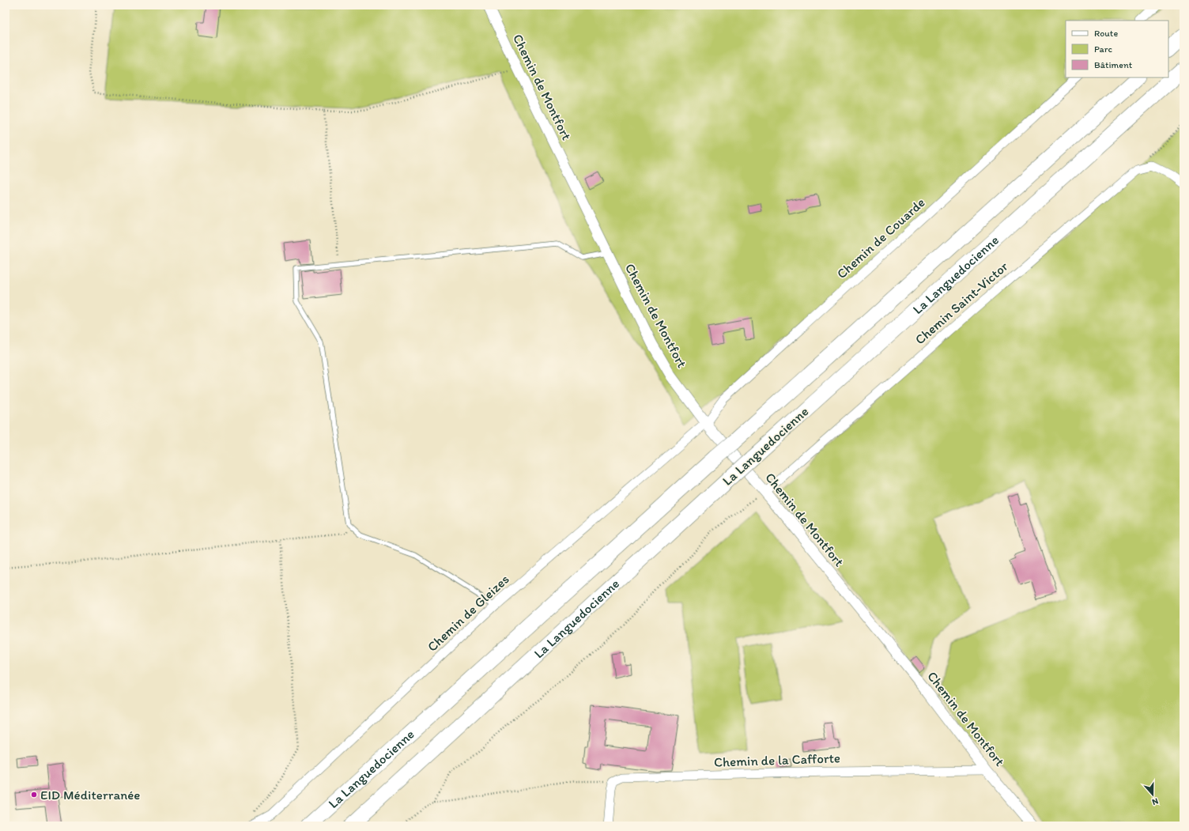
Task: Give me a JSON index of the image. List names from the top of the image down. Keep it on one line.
{"streets":{"highway":["La Languedocienne"],"street":["Chemin de Montfort","Chemin de Couarde","Chemin Saint-Victor","Chemin de Gleizes","Chemin de la Cafforte"]},"crossings":[["Chemin de Montfort","Chemin de Couarde"],["Chemin de Montfort","Chemin Saint-Victor"],["Chemin de Montfort","Chemin de Gleizes"],["Chemin de Montfort","Chemin de la Cafforte"],["Chemin de Couarde","Chemin de Gleizes"]],"places":["EID Méditerranée"],"legend":["Route","Parc","Bâtiment"],"north":"bottom"}
